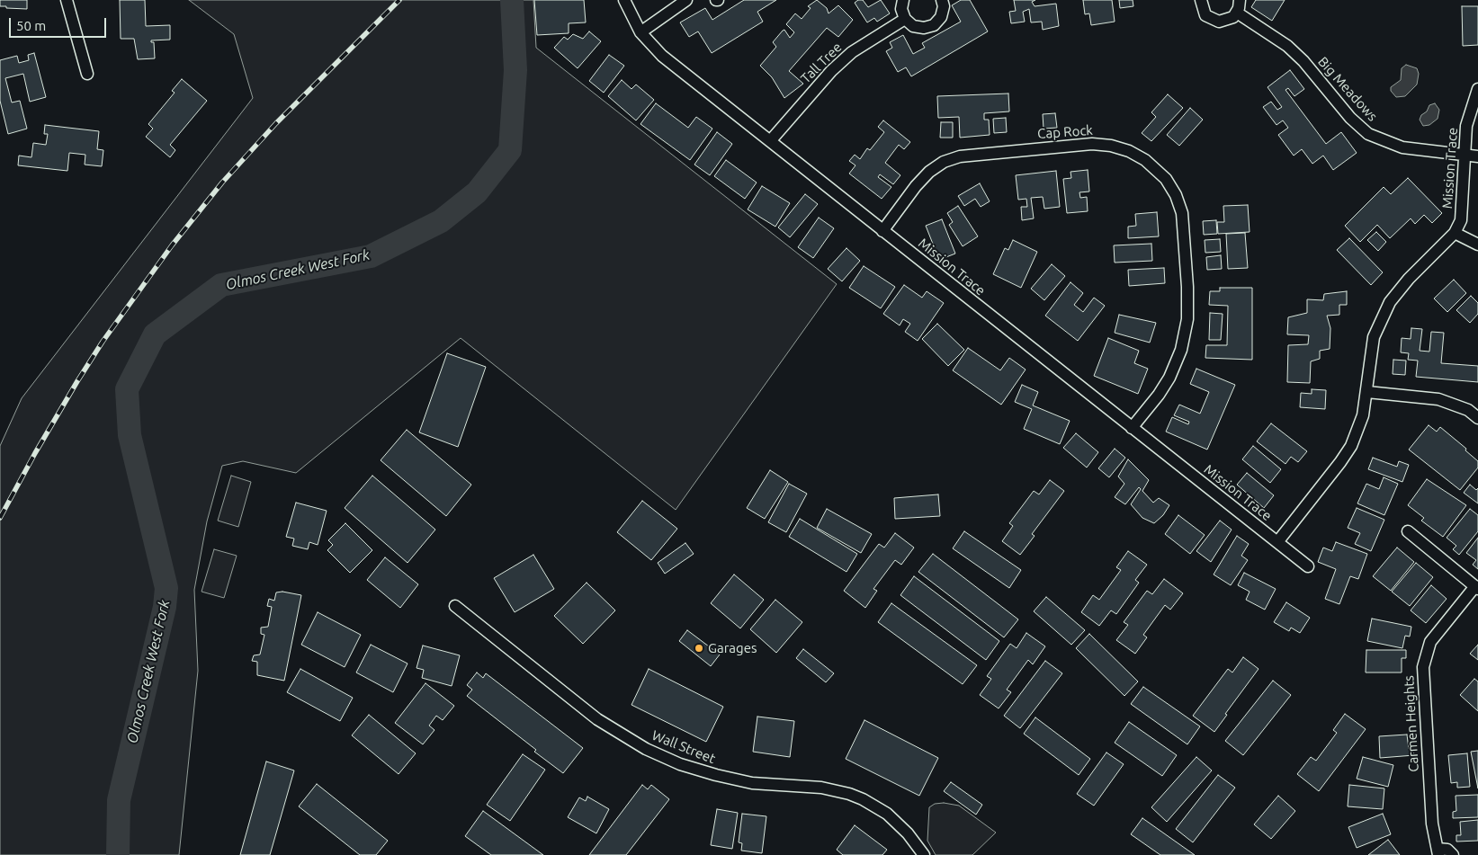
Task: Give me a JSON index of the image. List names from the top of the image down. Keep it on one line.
{"streets":{"street":["Tall Tree","Big Meadows","Cap Rock","Mission Trace","Carmen Heights","Wall Street"]},"crossings":[["Tall Tree","Mission Trace"],["Big Meadows","Mission Trace"],["Cap Rock","Mission Trace"]],"water":["Olmos Creek West Fork"],"places":["Garages"],"scale_bar":"50 m"}
